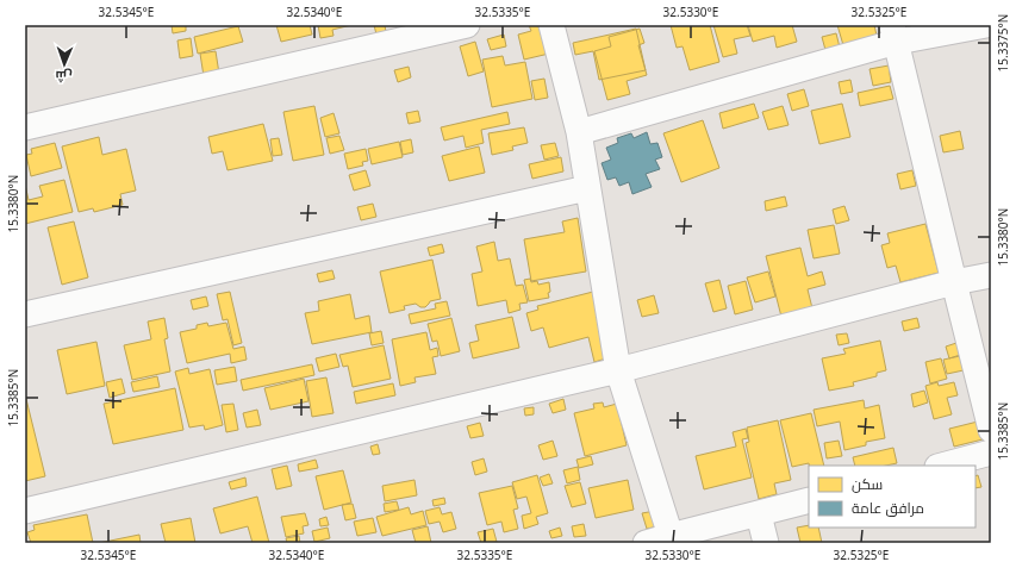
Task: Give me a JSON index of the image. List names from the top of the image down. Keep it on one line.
{"legend":["سكن","مرافق عامة"],"north":"bottom","coordinates":["32.5345°E","32.5340°E","32.5335°E","32.5330°E","32.5325°E","15.3375°N","15.3380°N","15.3385°N"]}
